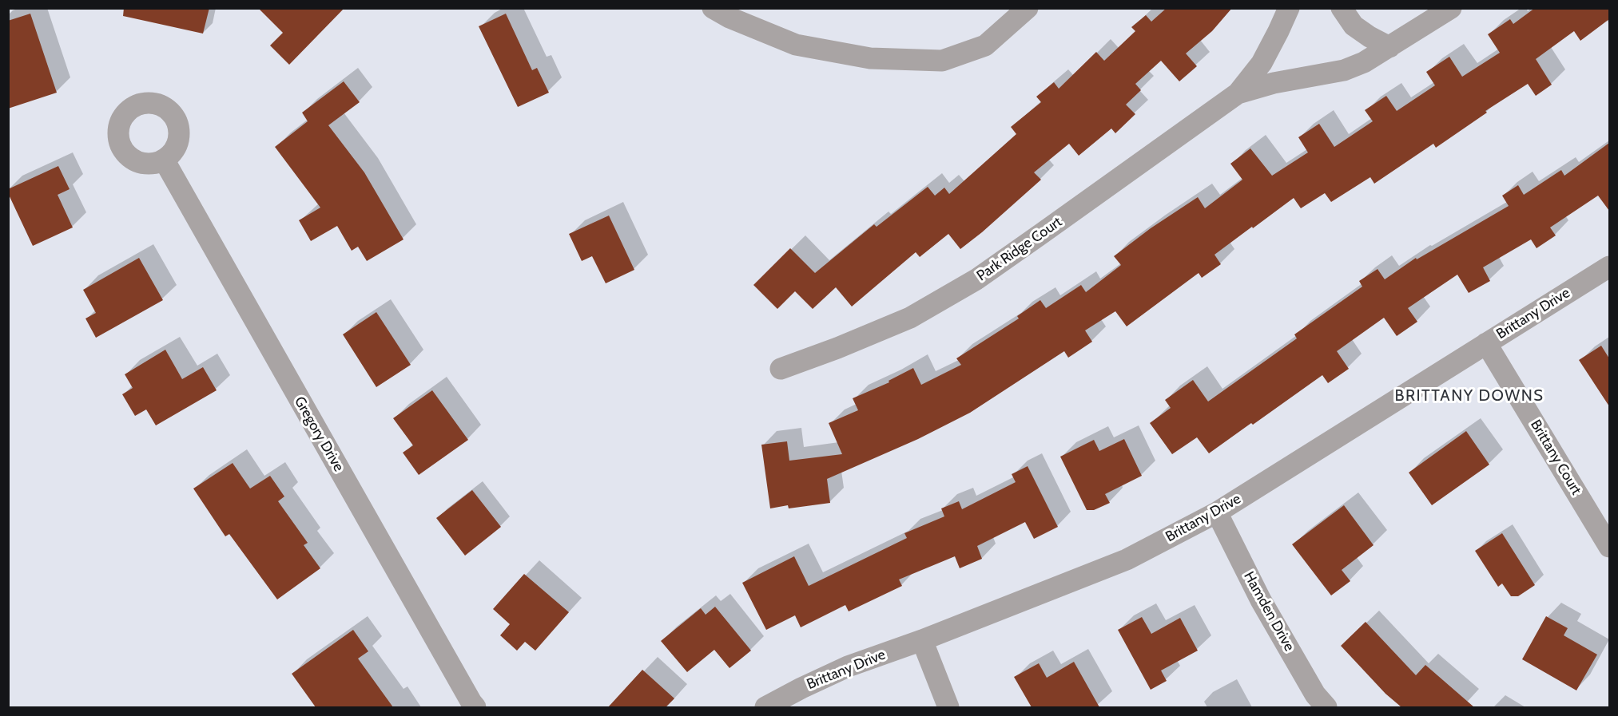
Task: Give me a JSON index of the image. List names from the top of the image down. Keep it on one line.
{"streets":{"street":["Park Ridge Court","Brittany Drive","Gregory Drive","Brittany Court","Hamden Drive"]},"crossings":[["Brittany Drive","Brittany Court"],["Brittany Drive","Hamden Drive"]],"districts":["BRITTANY DOWNS"]}
